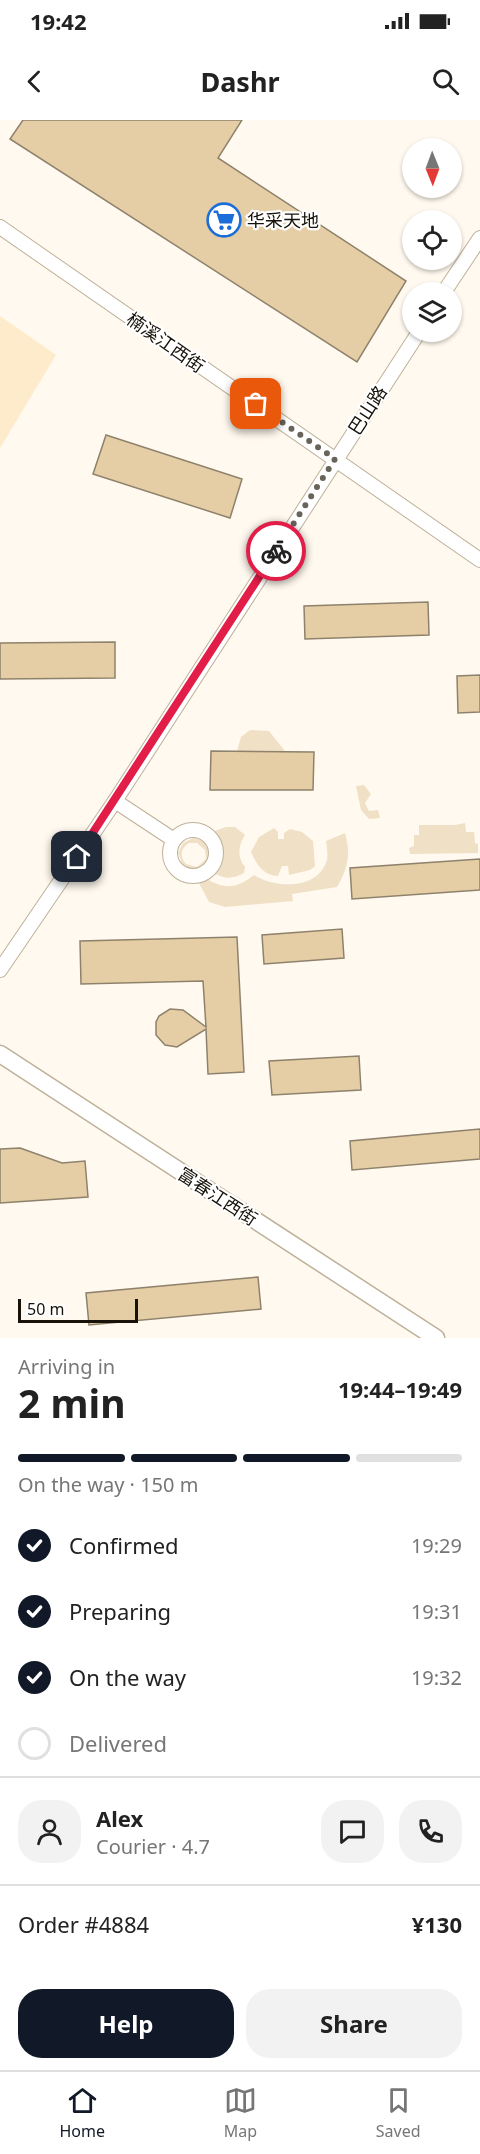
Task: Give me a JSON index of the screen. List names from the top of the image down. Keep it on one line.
{"streets":{"street":["楠溪江西街","巴山路","富春江西街"]},"crossings":[["楠溪江西街","巴山路"]],"places":{"supermarket":["华采天地"]},"scale_bar":"50 m","north":"bottom","page":{"status":"19:42","header":"Dashr","scale":"50 m","heading":["2 min","Arriving in","19:44–19:49"],"panel":["Alex","Courier · 4.7","Order #4884","¥130"],"bar":"On the way · 150 m","list":[["Confirmed","19:29"],["Preparing","19:31"],["On the way","19:32"],"Delivered"],"buttons":["Help","Share"],"tabs":["Home","Map","Saved"]}}
